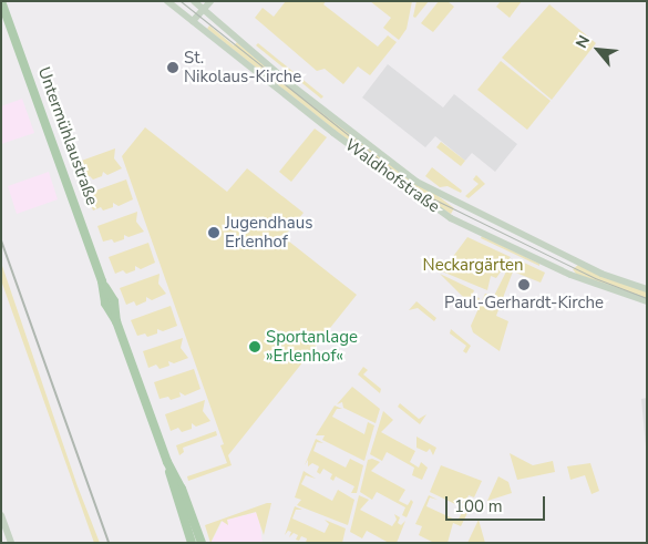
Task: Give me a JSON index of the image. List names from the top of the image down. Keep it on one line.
{"streets":{"main road":["Untermühlaustraße"],"street":["Waldhofstraße"]},"parks":["Neckargärten"],"places":["St. Nikolaus-Kirche","Jugendhaus Erlenhof","Paul-Gerhardt-Kirche","Sportanlage »Erlenhof«"],"scale_bar":"100 m","north":"top left"}
